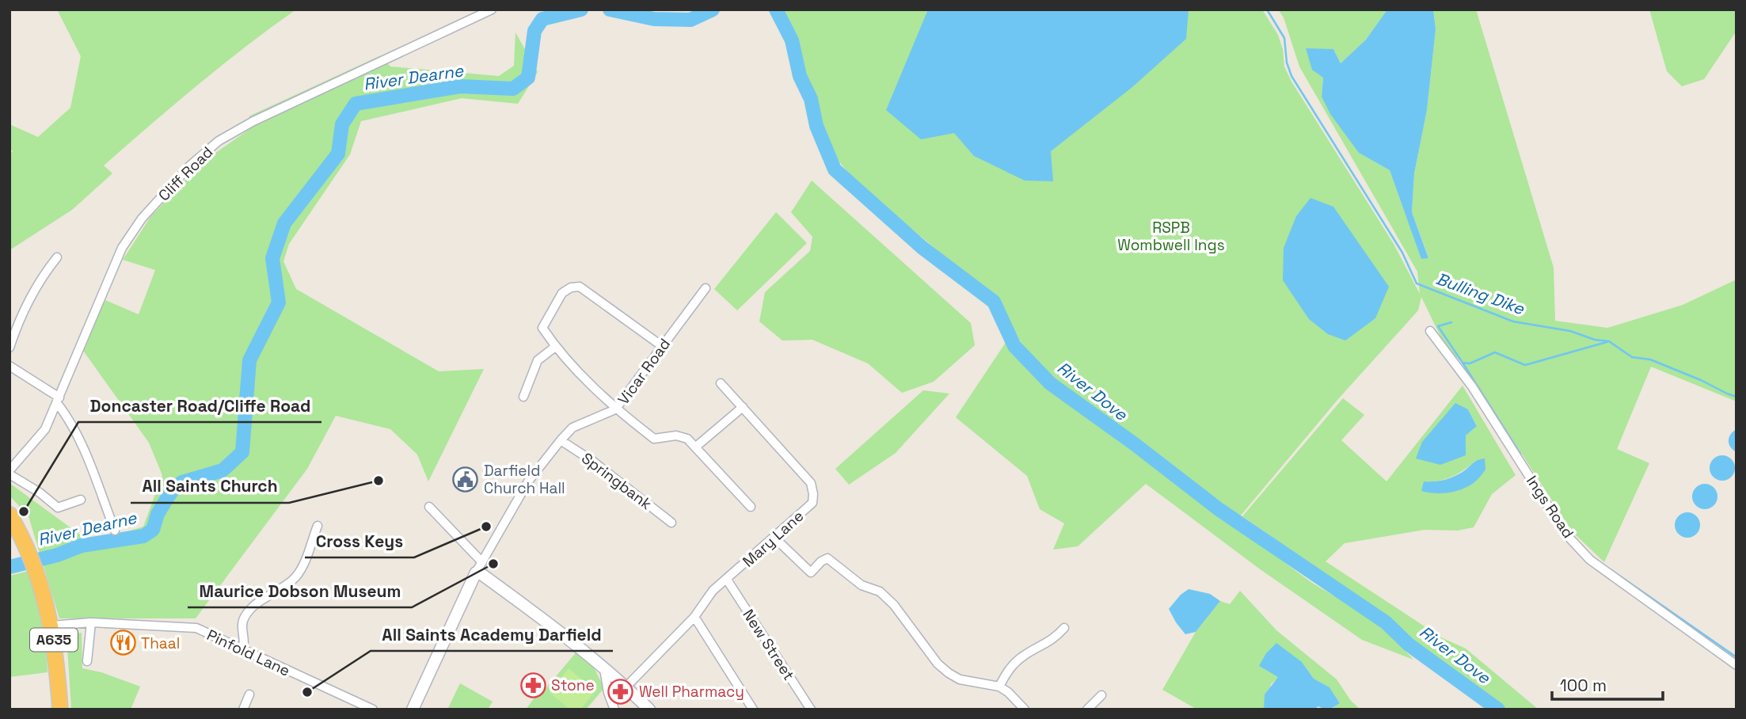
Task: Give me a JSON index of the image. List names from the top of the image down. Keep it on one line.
{"streets":{"highway":["A635"],"street":["Cliff Road","Vicar Road","Springbank","Ings Road","Mary Lane","New Street","Pinfold Lane"]},"crossings":[["Vicar Road","Springbank"],["Mary Lane","New Street"],["A635","Pinfold Lane"]],"water":["River Dearne","Bulling Dike","River Dove"],"parks":["RSPB Wombwell Ings"],"places":{"public building":["Darfield Church Hall"],"other":["All Saints Church","Doncaster Road/Cliffe Road","Cross Keys","Maurice Dobson Museum","All Saints Academy Darfield"],"restaurant":["Thaal"],"pharmacy":["Stone","Well Pharmacy"]},"scale_bar":"100 m"}
